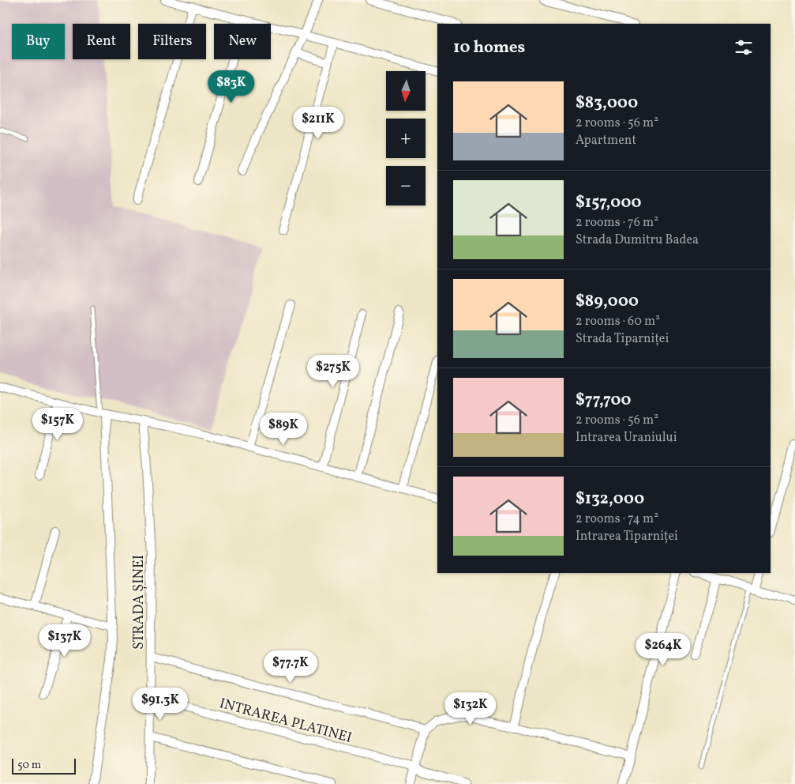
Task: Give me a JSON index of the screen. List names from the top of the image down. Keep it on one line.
{"streets":{"street":["STRADA ȘINEI","INTRAREA PLATINEI"]},"crossings":[["STRADA ȘINEI","INTRAREA PLATINEI"]],"scale_bar":"50 m","north":"bottom","page":{"chip":["Buy","Rent","Filters","New"],"heading":"10 homes","price":["$83K","$211K","$275K","$157K","$89K","$137K","$264K","$77.7K","$91.3K","$132K"],"map_buttons":["+","−"],"list":[{"name":"$83,000","note":"2 rooms · 56 m² · Apartment"},{"name":"$157,000","note":"2 rooms · 76 m² · Strada Dumitru Badea"},{"name":"$89,000","note":"2 rooms · 60 m² · Strada Tiparniței"},{"name":"$77,700","note":"2 rooms · 56 m² · Intrarea Uraniului"},{"name":"$132,000","note":"2 rooms · 74 m² · Intrarea Tiparniței"}],"scale":"50 m"}}
